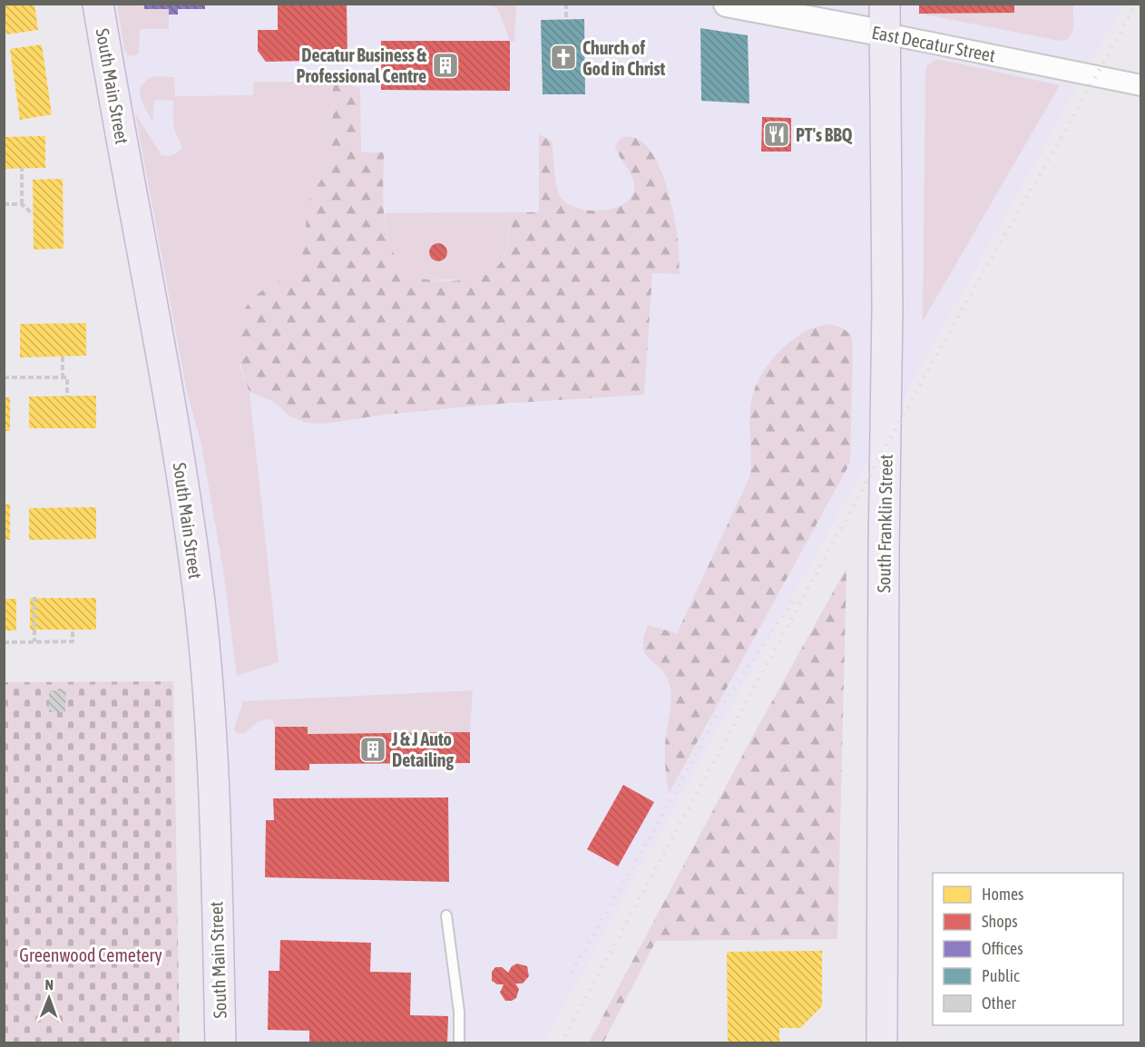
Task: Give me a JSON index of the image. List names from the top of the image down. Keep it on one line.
{"streets":{"main road":["South Main Street","South Franklin Street"],"street":["East Decatur Street"]},"crossings":[["East Decatur Street","South Franklin Street"]],"parks":["Greenwood Cemetery"],"places":{"church":["Church of God in Christ"],"building":["Decatur Business & Professional Centre","J & J Auto Detailing"],"restaurant":["PT's BBQ"]},"legend":["Homes","Shops","Offices","Public","Other"],"north":"top"}
